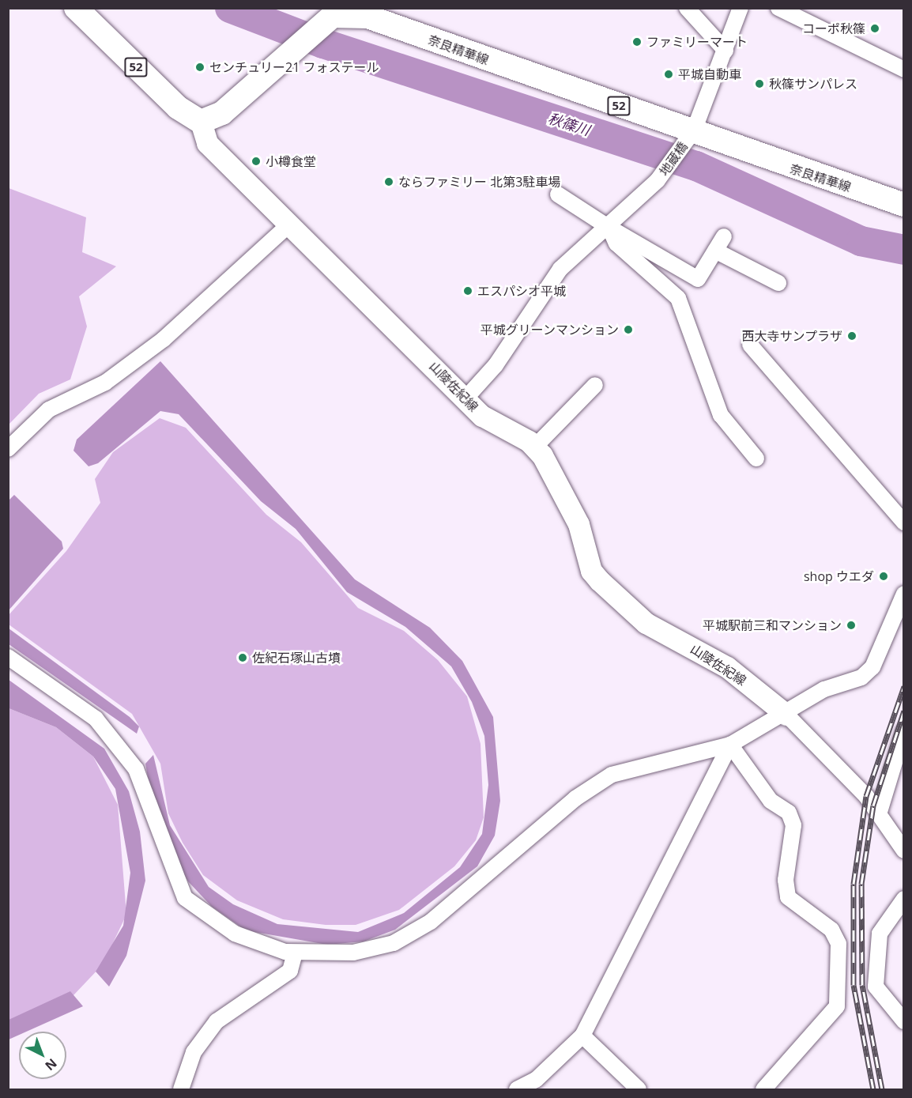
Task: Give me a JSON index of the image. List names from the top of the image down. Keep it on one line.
{"streets":{"main road":["奈良精華線","52","山陵佐紀線"],"street":["地蔵橋"]},"crossings":[["奈良精華線","52"],["奈良精華線","地蔵橋"],["奈良精華線","山陵佐紀線"],["52","山陵佐紀線"],["地蔵橋","山陵佐紀線"]],"water":["秋篠川"],"places":["コーポ秋篠","ファミリーマート","センチュリー21 フォステール","平城自動車","秋篠サンパレス","小樽食堂","ならファミリー 北第3駐車場","エスパシオ平城","平城グリーンマンション","西大寺サンプラザ","shop ウエダ","平城駅前三和マンション","佐紀石塚山古墳"],"north":"bottom right"}
